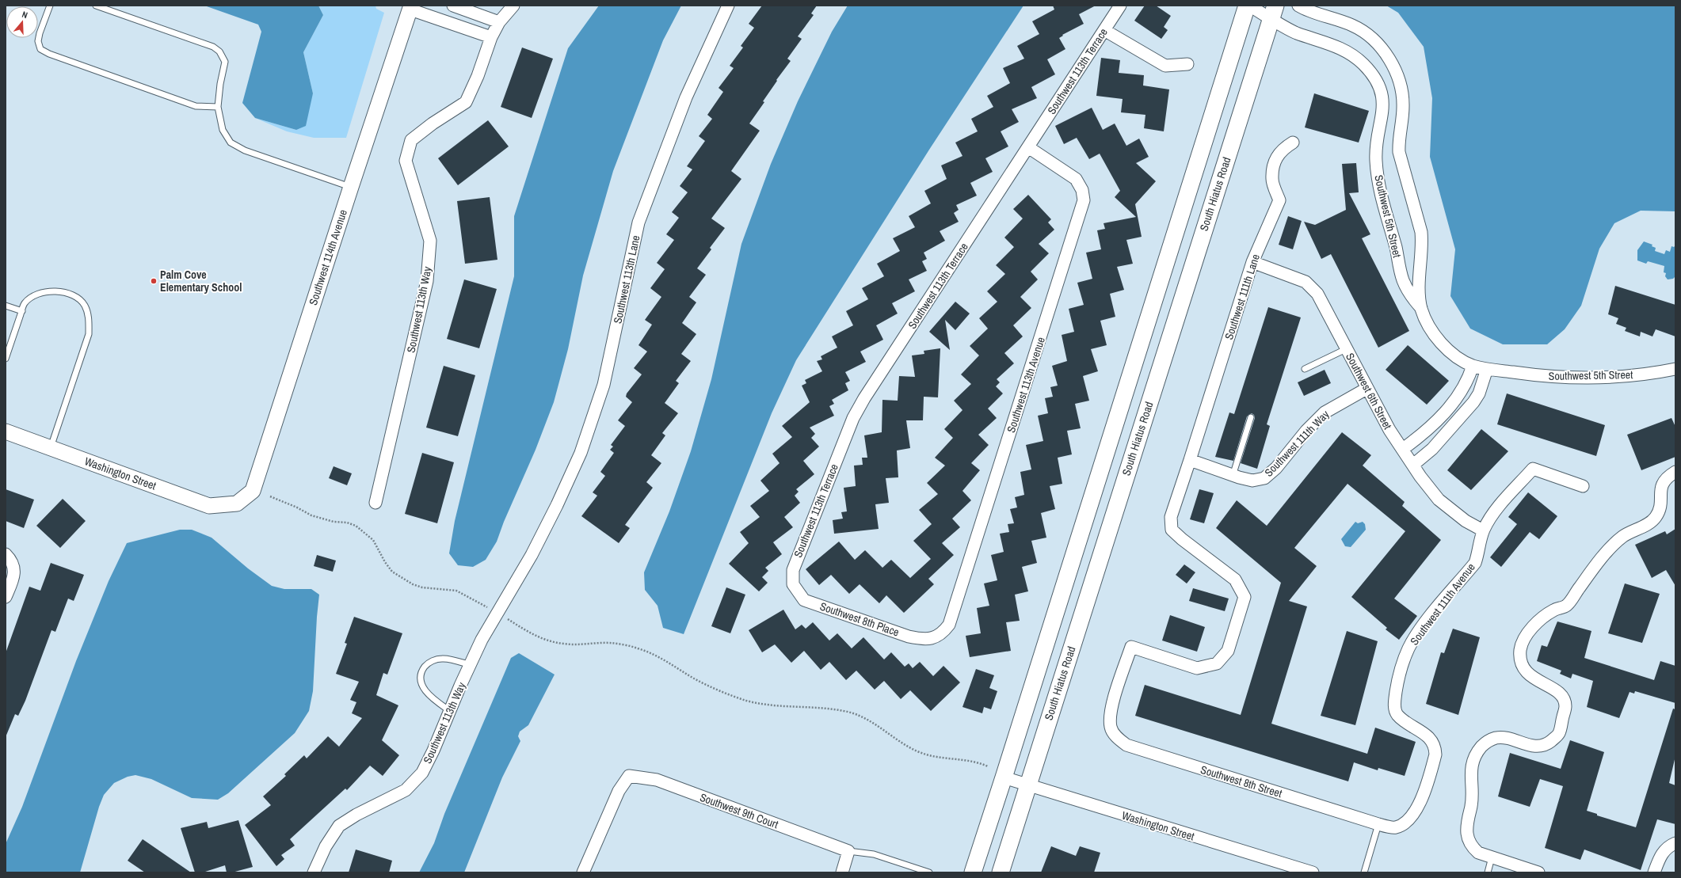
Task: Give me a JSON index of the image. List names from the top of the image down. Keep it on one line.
{"streets":{"main road":["South Hiatus Road"],"street":["Southwest 113th Terrace","Southwest 5th Street","Southwest 114th Avenue","Southwest 113th Lane","Southwest 111th Lane","Southwest 113th Way","Southwest 113th Avenue","Southwest 6th Street","Southwest 111th Way","Washington Street","Southwest 111th Avenue","Southwest 8th Place","Southwest 8th Street","Southwest 9th Court"]},"crossings":[["Southwest 113th Terrace","Southwest 113th Avenue"],["Southwest 113th Terrace","Southwest 8th Place"],["South Hiatus Road","Southwest 5th Street"],["South Hiatus Road","Washington Street"],["Southwest 114th Avenue","Washington Street"],["Southwest 113th Lane","Southwest 113th Way"],["Southwest 111th Lane","Southwest 6th Street"],["Southwest 111th Lane","Southwest 111th Way"],["Southwest 111th Lane","Southwest 8th Street"],["Southwest 113th Avenue","Southwest 8th Place"],["Southwest 6th Street","Southwest 111th Way"],["Southwest 6th Street","Southwest 111th Avenue"],["Southwest 111th Way","Southwest 8th Street"],["Southwest 111th Avenue","Southwest 8th Street"]],"places":["Palm Cove Elementary School"],"north":"top"}
